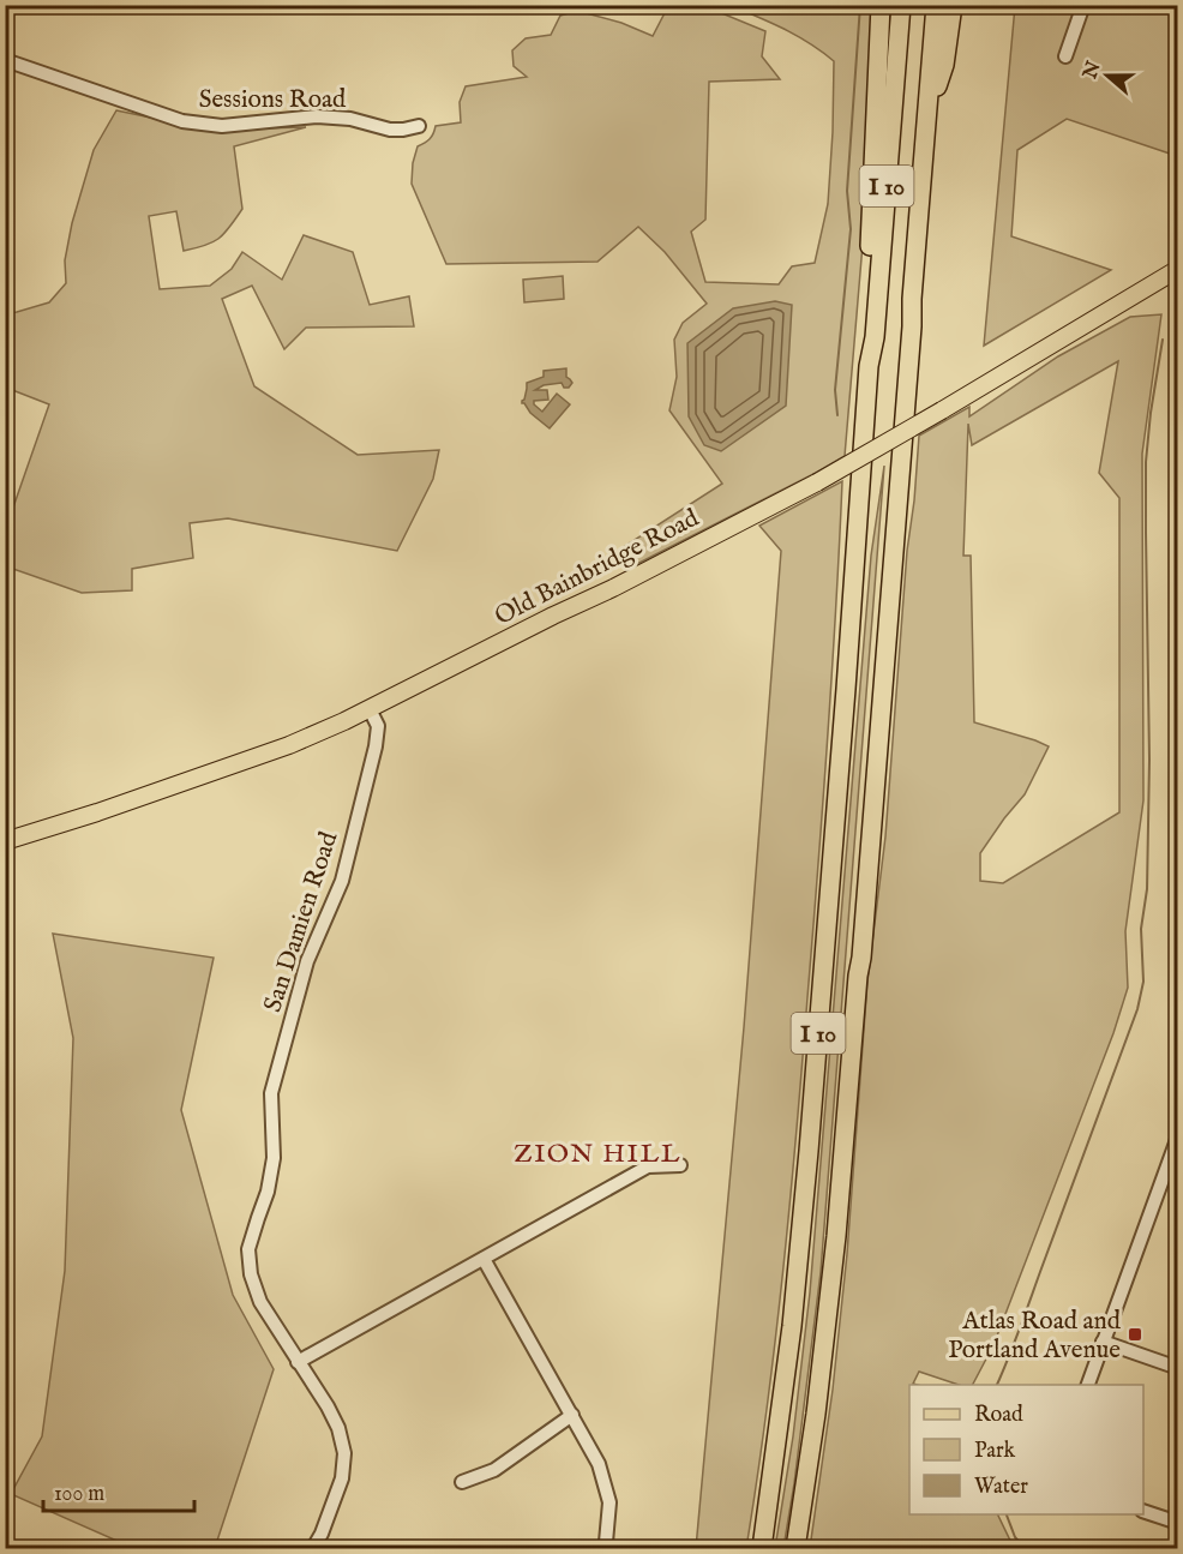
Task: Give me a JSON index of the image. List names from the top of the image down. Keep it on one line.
{"streets":{"highway":["I 10"],"main road":["Old Bainbridge Road"],"street":["Sessions Road","San Damien Road"]},"crossings":[["Old Bainbridge Road","San Damien Road"]],"districts":["ZION HILL"],"places":{"transit":["Atlas Road and Portland Avenue"]},"legend":["Road","Park","Water"],"scale_bar":"100 m","north":"left"}
